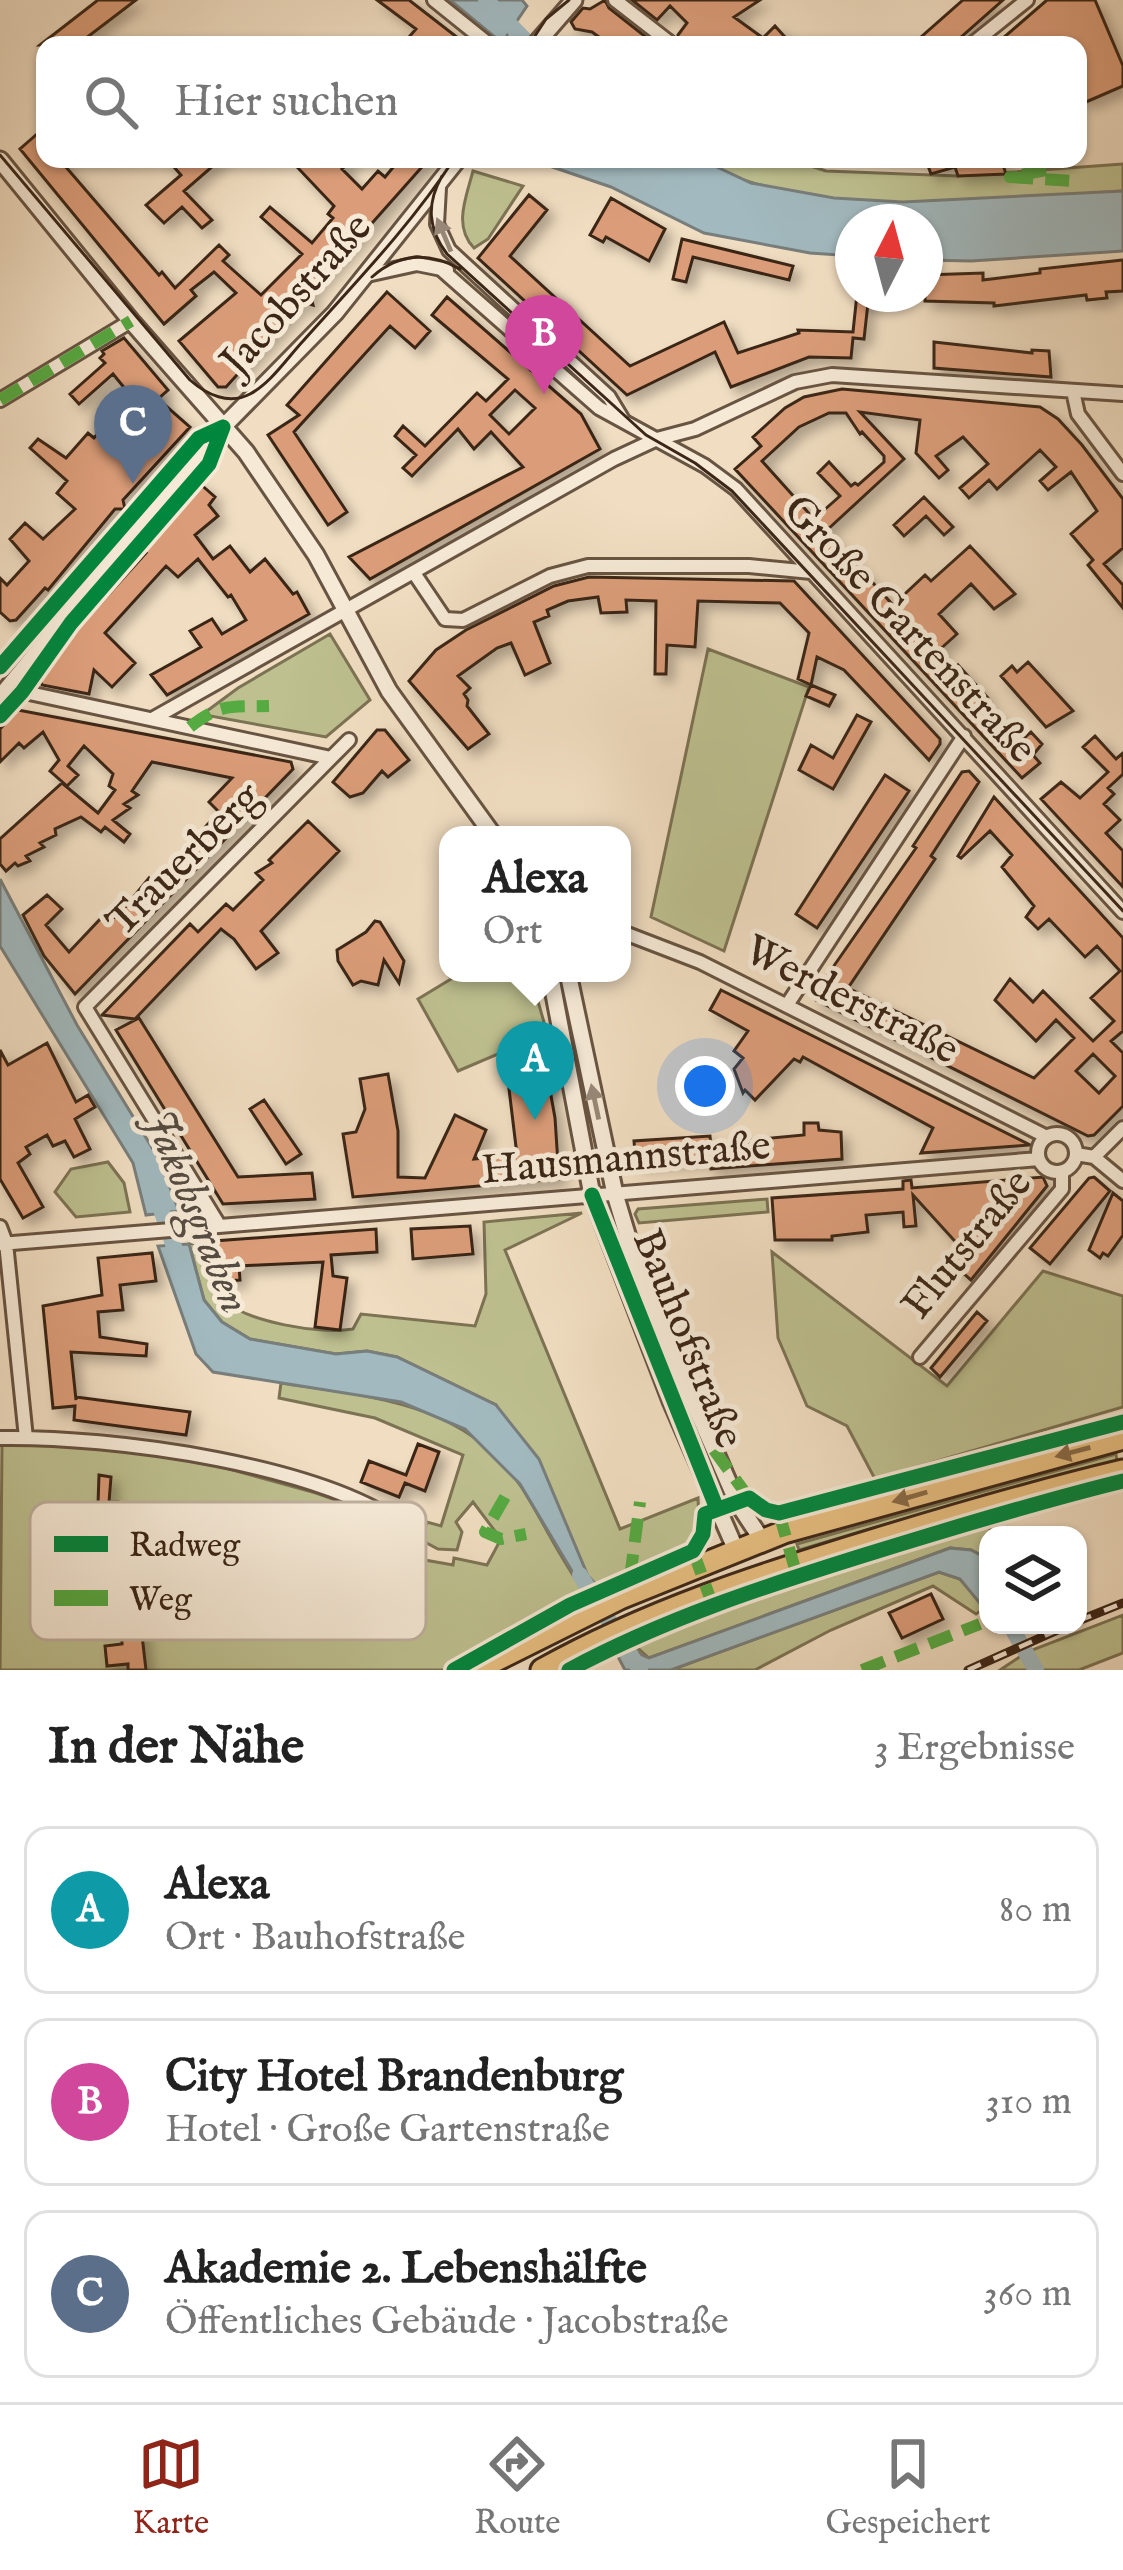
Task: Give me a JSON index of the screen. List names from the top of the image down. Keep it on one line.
{"streets":{"street":["Jacobstraße","Große Gartenstraße","Trauerberg","Werderstraße","Hausmannstraße","Flutstraße","Bauhofstraße"]},"crossings":[["Jacobstraße","Große Gartenstraße"],["Jacobstraße","Trauerberg"],["Trauerberg","Hausmannstraße"],["Werderstraße","Hausmannstraße"],["Werderstraße","Flutstraße"],["Hausmannstraße","Flutstraße"],["Hausmannstraße","Bauhofstraße"]],"water":["Jakobsgraben"],"legend":["Radweg","Weg"],"north":"top","page":{"search":"Hier suchen","pins":["B","C","A"],"popup":["Alexa","Ort"],"heading":["In der Nähe","3 Ergebnisse"],"list":[{"mark":"A","name":"Alexa","note":"Ort · Bauhofstraße","value":"80 m"},{"mark":"B","name":"City Hotel Brandenburg","note":"Hotel · Große Gartenstraße","value":"310 m"},{"mark":"C","name":"Akademie 2. Lebenshälfte","note":"Öffentliches Gebäude · Jacobstraße","value":"360 m"}],"nav":["Karte","Route","Gespeichert"]}}
